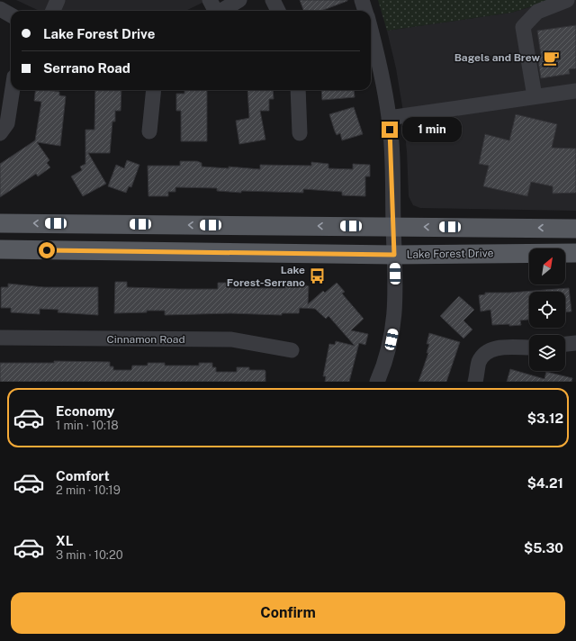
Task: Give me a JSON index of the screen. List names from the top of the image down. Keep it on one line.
{"streets":{"main road":["Lake Forest Drive"],"street":["Cinnamon Road"]},"places":{"cafe":["Bagels and Brew"],"bus stop":["Lake Forest-Serrano"]},"north":"top right","page":{"banner":["Lake Forest Drive","Serrano Road"],"bubble":"1 min","list":[{"name":"Economy","note":"1 min · 10:18","value":"$3.12"},{"name":"Comfort","note":"2 min · 10:19","value":"$4.21"},{"name":"XL","note":"3 min · 10:20","value":"$5.30"}],"buttons":"Confirm"}}
